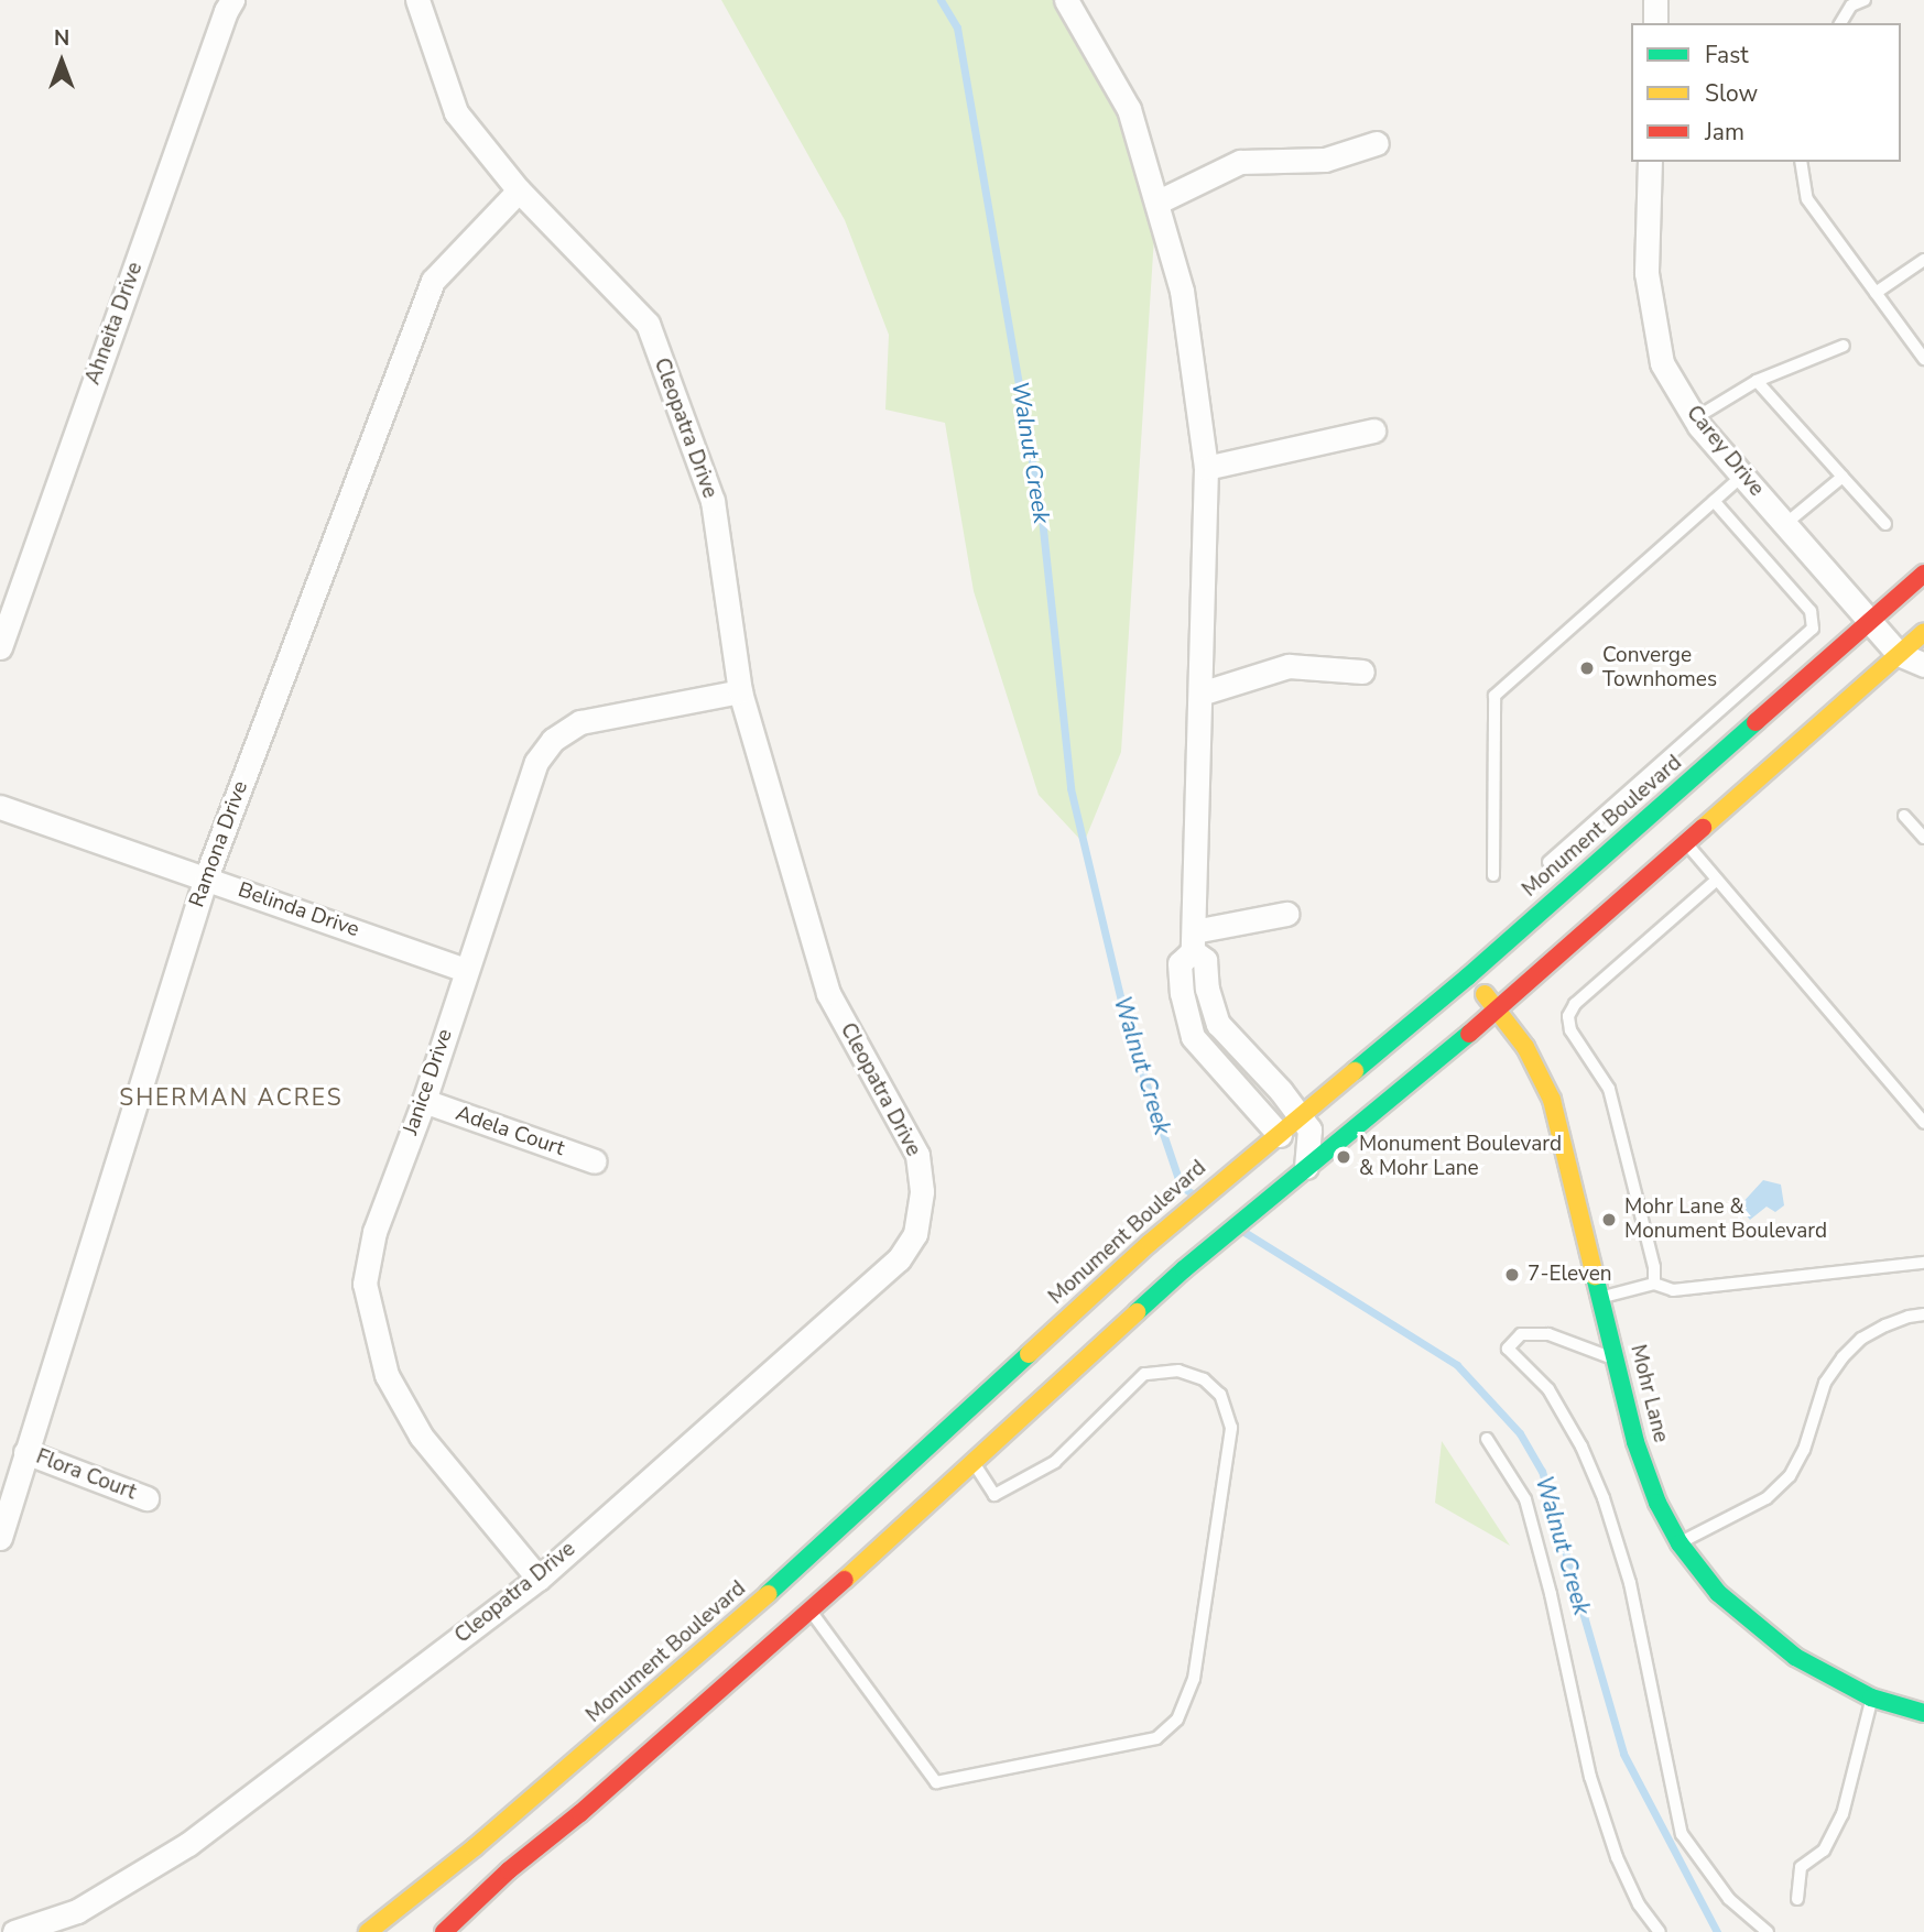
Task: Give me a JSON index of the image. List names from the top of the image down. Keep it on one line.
{"streets":{"main road":["Monument Boulevard","Mohr Lane"],"street":["Ahneita Drive","Cleopatra Drive","Carey Drive","Ramona Drive","Belinda Drive","Janice Drive","Adela Court","Flora Court"]},"crossings":[["Cleopatra Drive","Ramona Drive"],["Cleopatra Drive","Janice Drive"],["Carey Drive","Monument Boulevard"],["Monument Boulevard","Mohr Lane"],["Ramona Drive","Belinda Drive"],["Ramona Drive","Flora Court"],["Belinda Drive","Janice Drive"],["Janice Drive","Adela Court"]],"districts":["SHERMAN ACRES"],"water":["Walnut Creek"],"places":["Converge Townhomes","Monument Boulevard & Mohr Lane","Mohr Lane & Monument Boulevard","7-Eleven"],"legend":["Fast","Slow","Jam"],"north":"top"}
